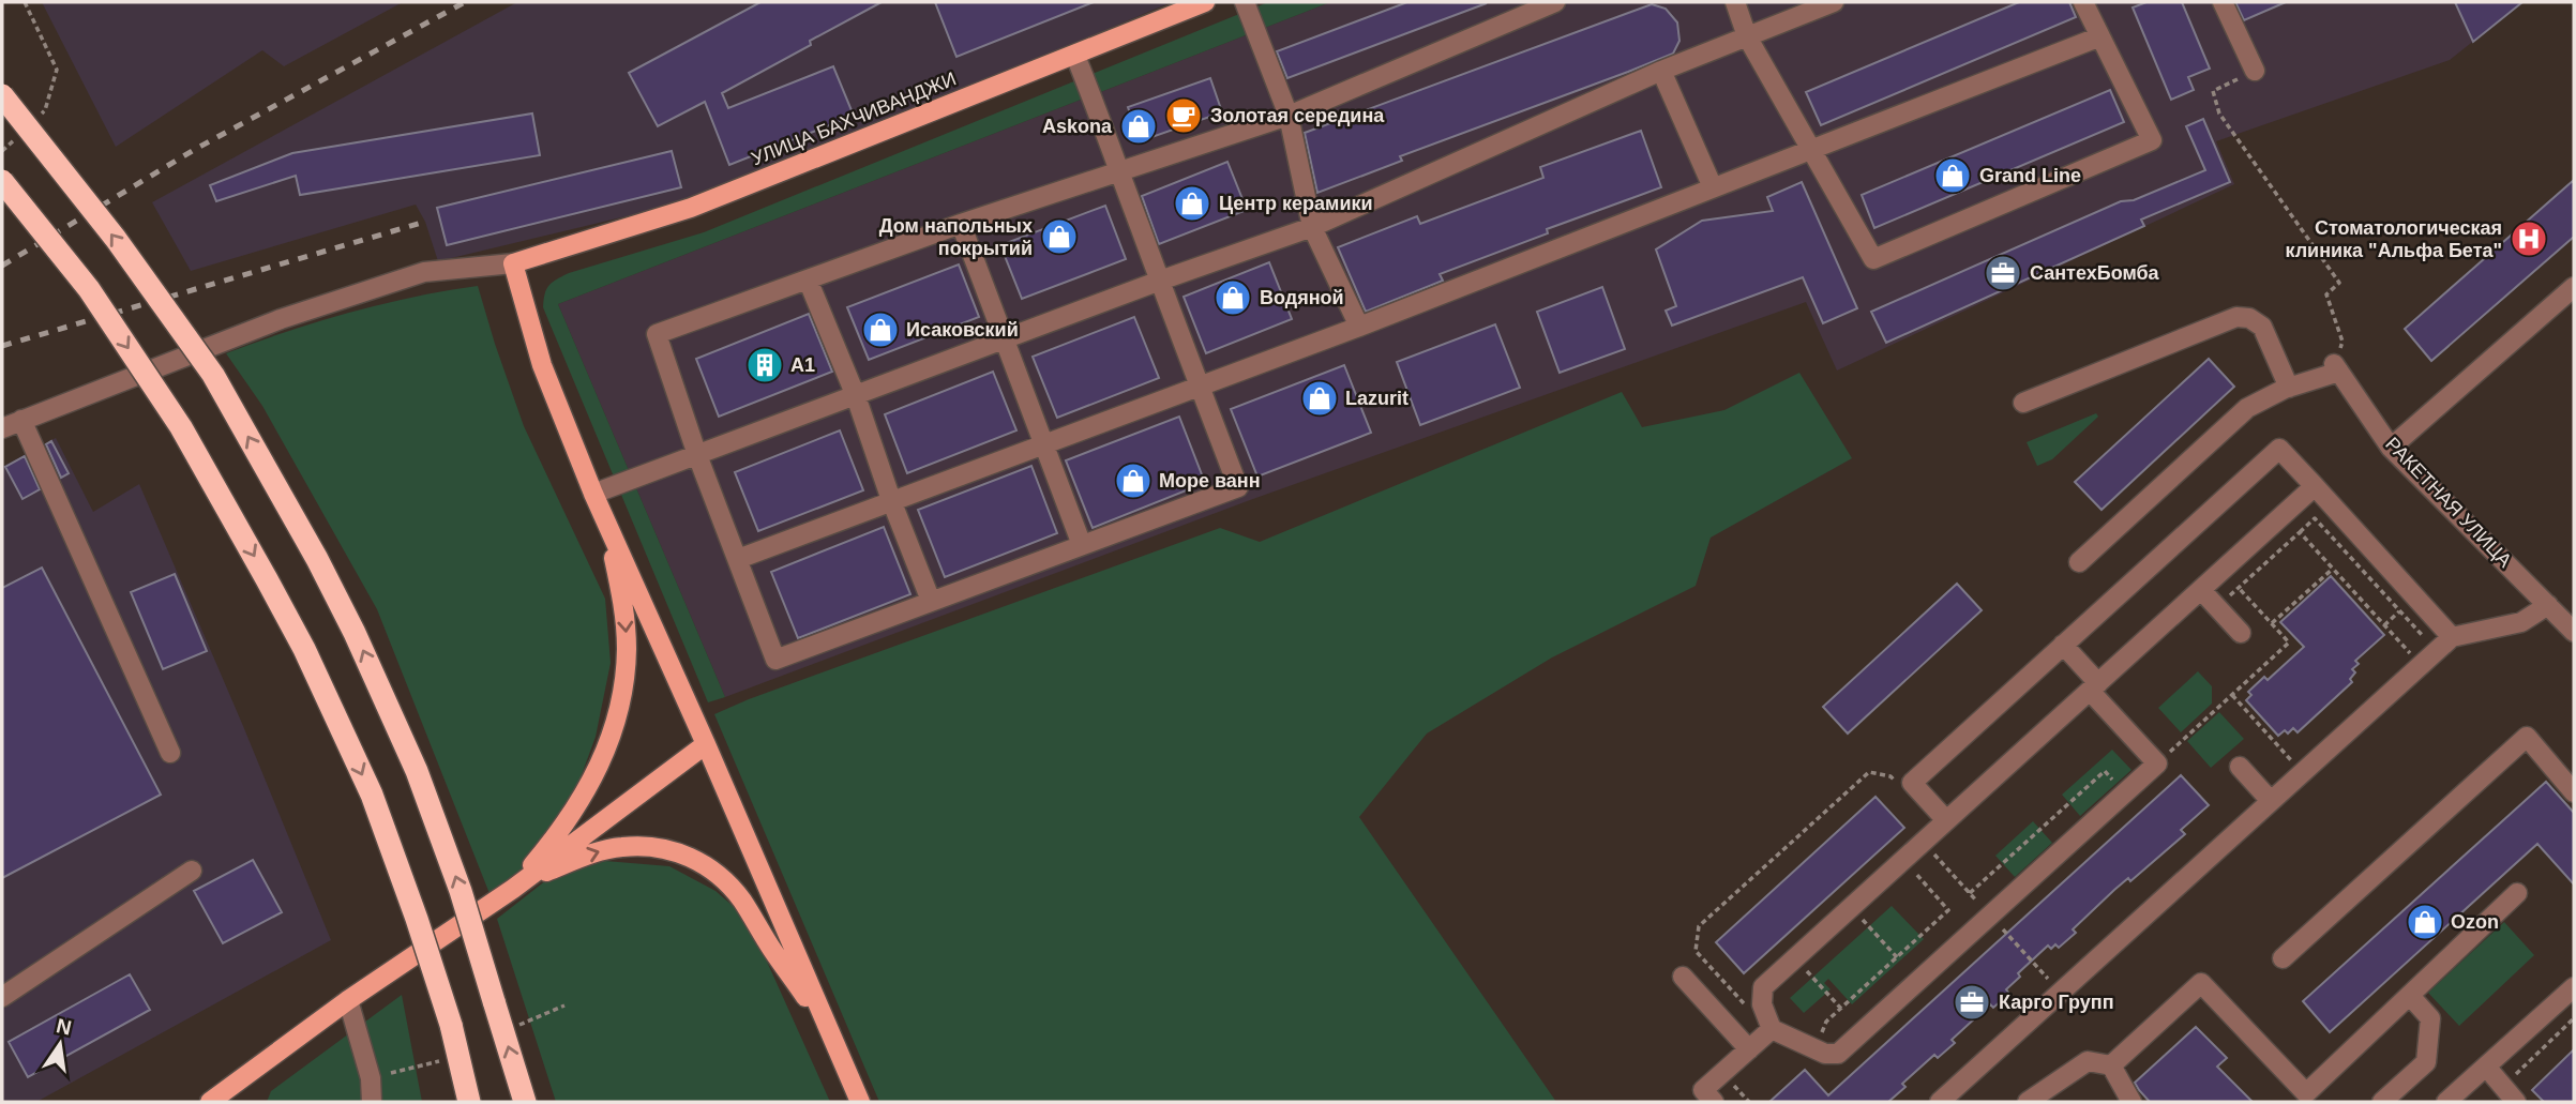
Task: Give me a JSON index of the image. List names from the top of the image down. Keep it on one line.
{"streets":{"main road":["УЛИЦА БАХЧИВАНДЖИ"],"street":["РАКЕТНАЯ УЛИЦА"]},"places":{"cafe":["Золотая середина"],"shop":["Askona","Grand Line","Центр керамики","Дом напольных покрытий","Водяной","Исаковский","Lazurit","Море ванн","Ozon"],"hospital":["Стоматологическая клиника \"Альфа Бета\""],"office":["СантехБомба","Карго Групп"],"building":["A1"]},"north":"top"}
